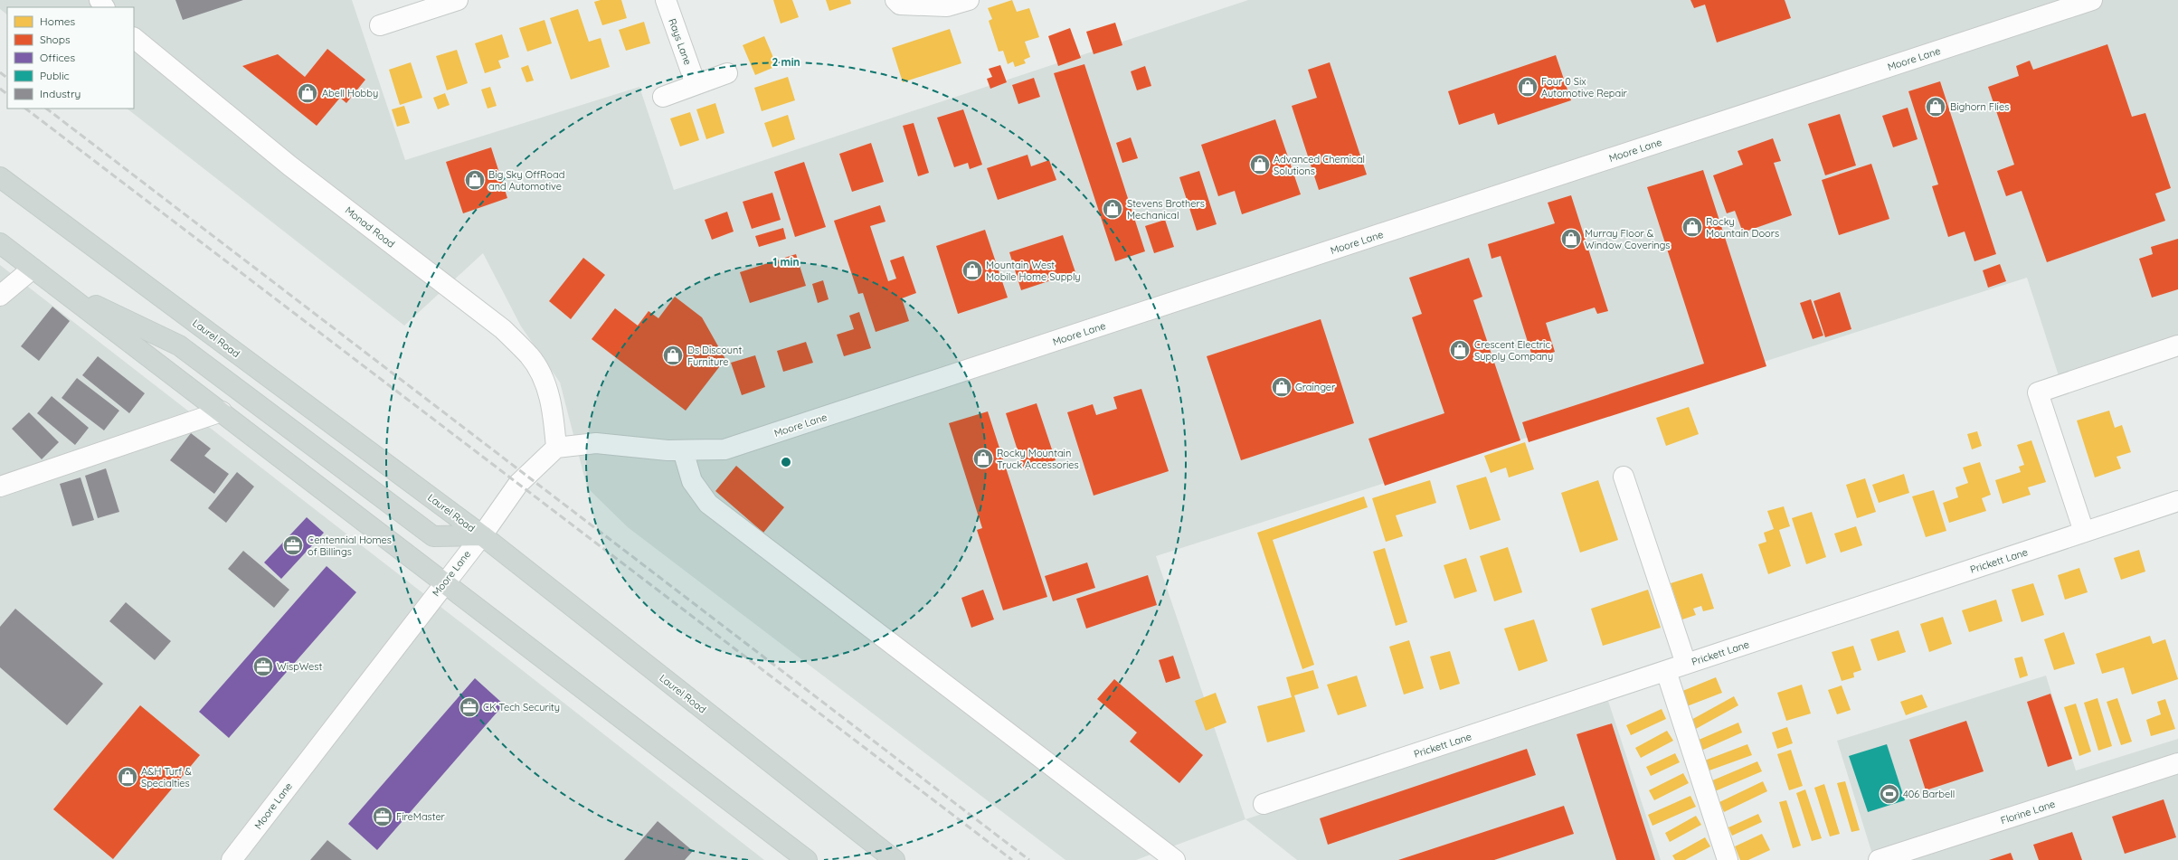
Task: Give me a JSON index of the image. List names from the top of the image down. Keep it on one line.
{"streets":{"main road":["Laurel Road"],"street":["Rays Lane","Moore Lane","Monad Road","Prickett Lane","Florine Lane"]},"crossings":[["Moore Lane","Monad Road"],["Moore Lane","Laurel Road"]],"places":{"shop":["Four 0 Six Automotive Repair","Abell Hobby","Bighorn Flies","Advanced Chemical Solutions","Big Sky OffRoad and Automotive","Stevens Brothers Mechanical","Rocky Mountain Doors","Murray Floor & Window Coverings","Mountain West Mobile Home Supply","Crescent Electric Supply Company","Ds Discount Furniture","Grainger","Rocky Mountain Truck Accessories","A&H Turf & Specialties"],"office":["Centennial Homes of Billings","WispWest","CK Tech Security","FireMaster"],"sports":["406 Barbell"]},"legend":["Homes","Shops","Offices","Public","Industry"],"rings":["2 min","1 min"]}
